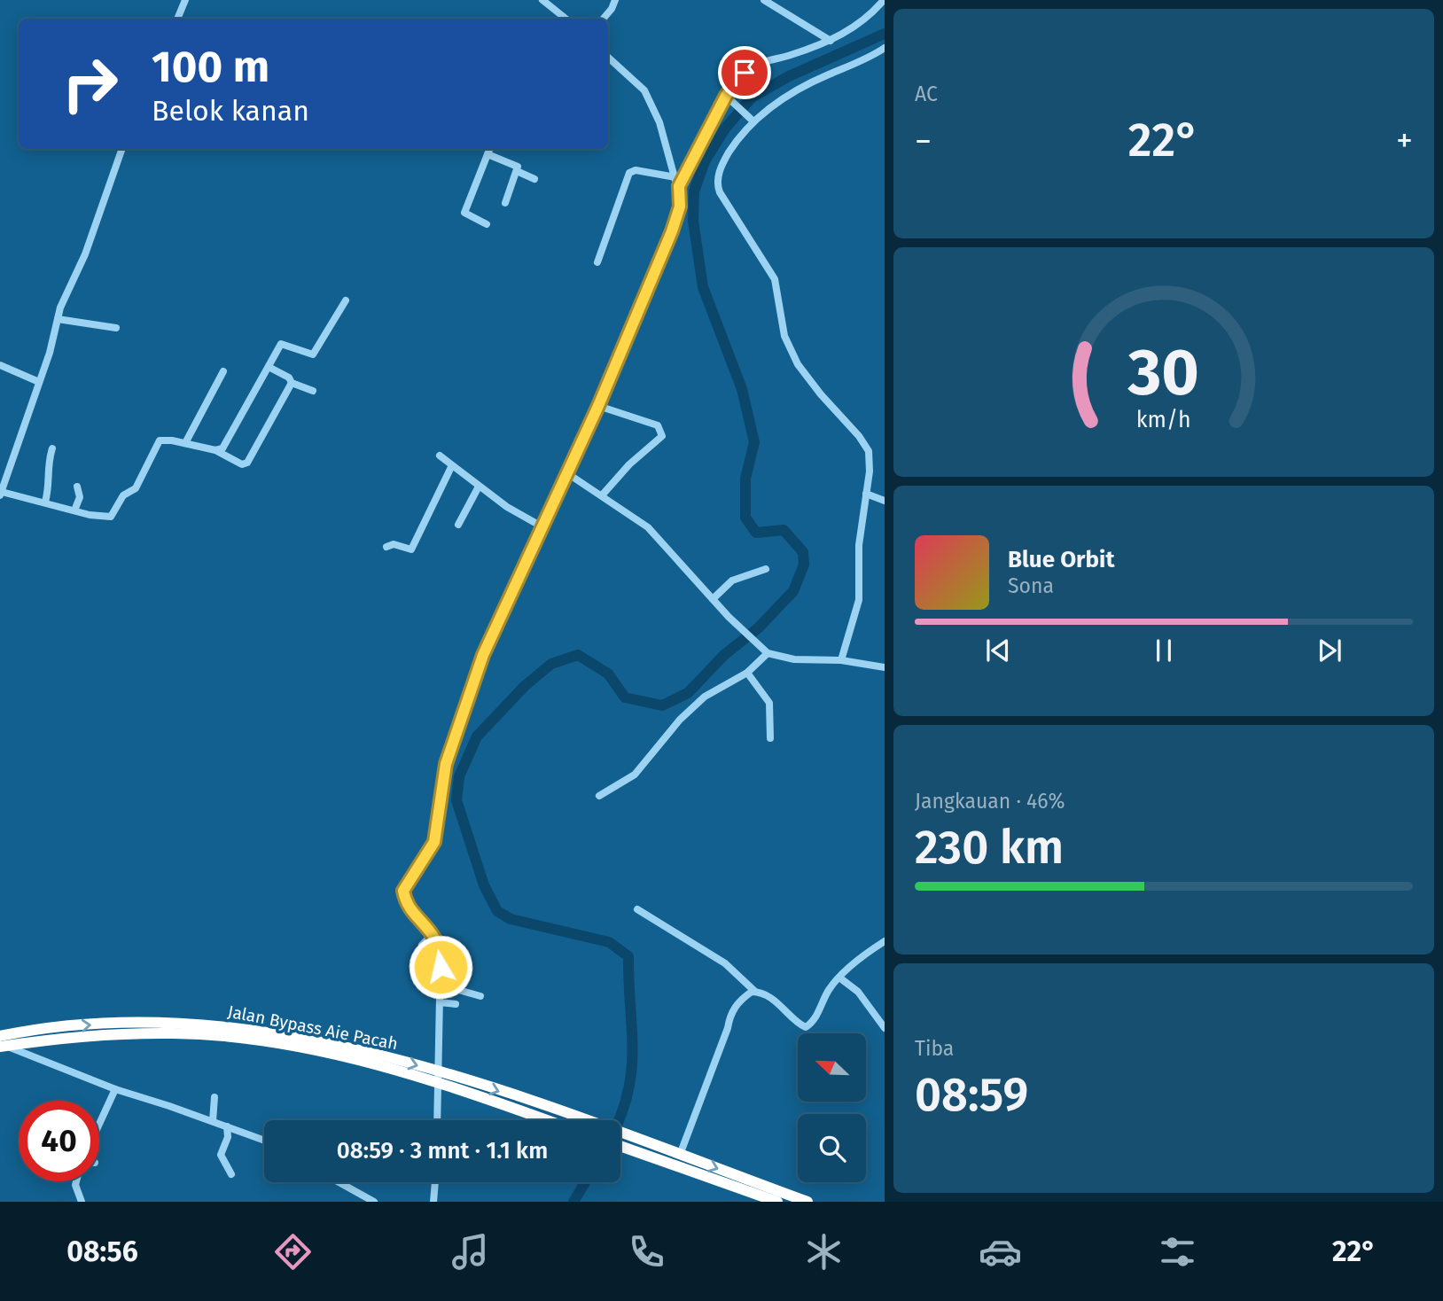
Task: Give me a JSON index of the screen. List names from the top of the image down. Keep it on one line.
{"streets":{"highway":["Jalan Bypass Aie Pacah"]},"north":"top left","page":{"tile":["AC",["Jangkauan · 46%","230 km"],["Tiba","08:59"]],"turn":["100 m","Belok kanan"],"heat":["−","22°","+"],"song":["Blue Orbit","Sona"],"limit":"40","trip":"08:59 · 3 mnt · 1.1 km","tabs":["08:56","22°"],"gauge":["30","km/h"]}}
